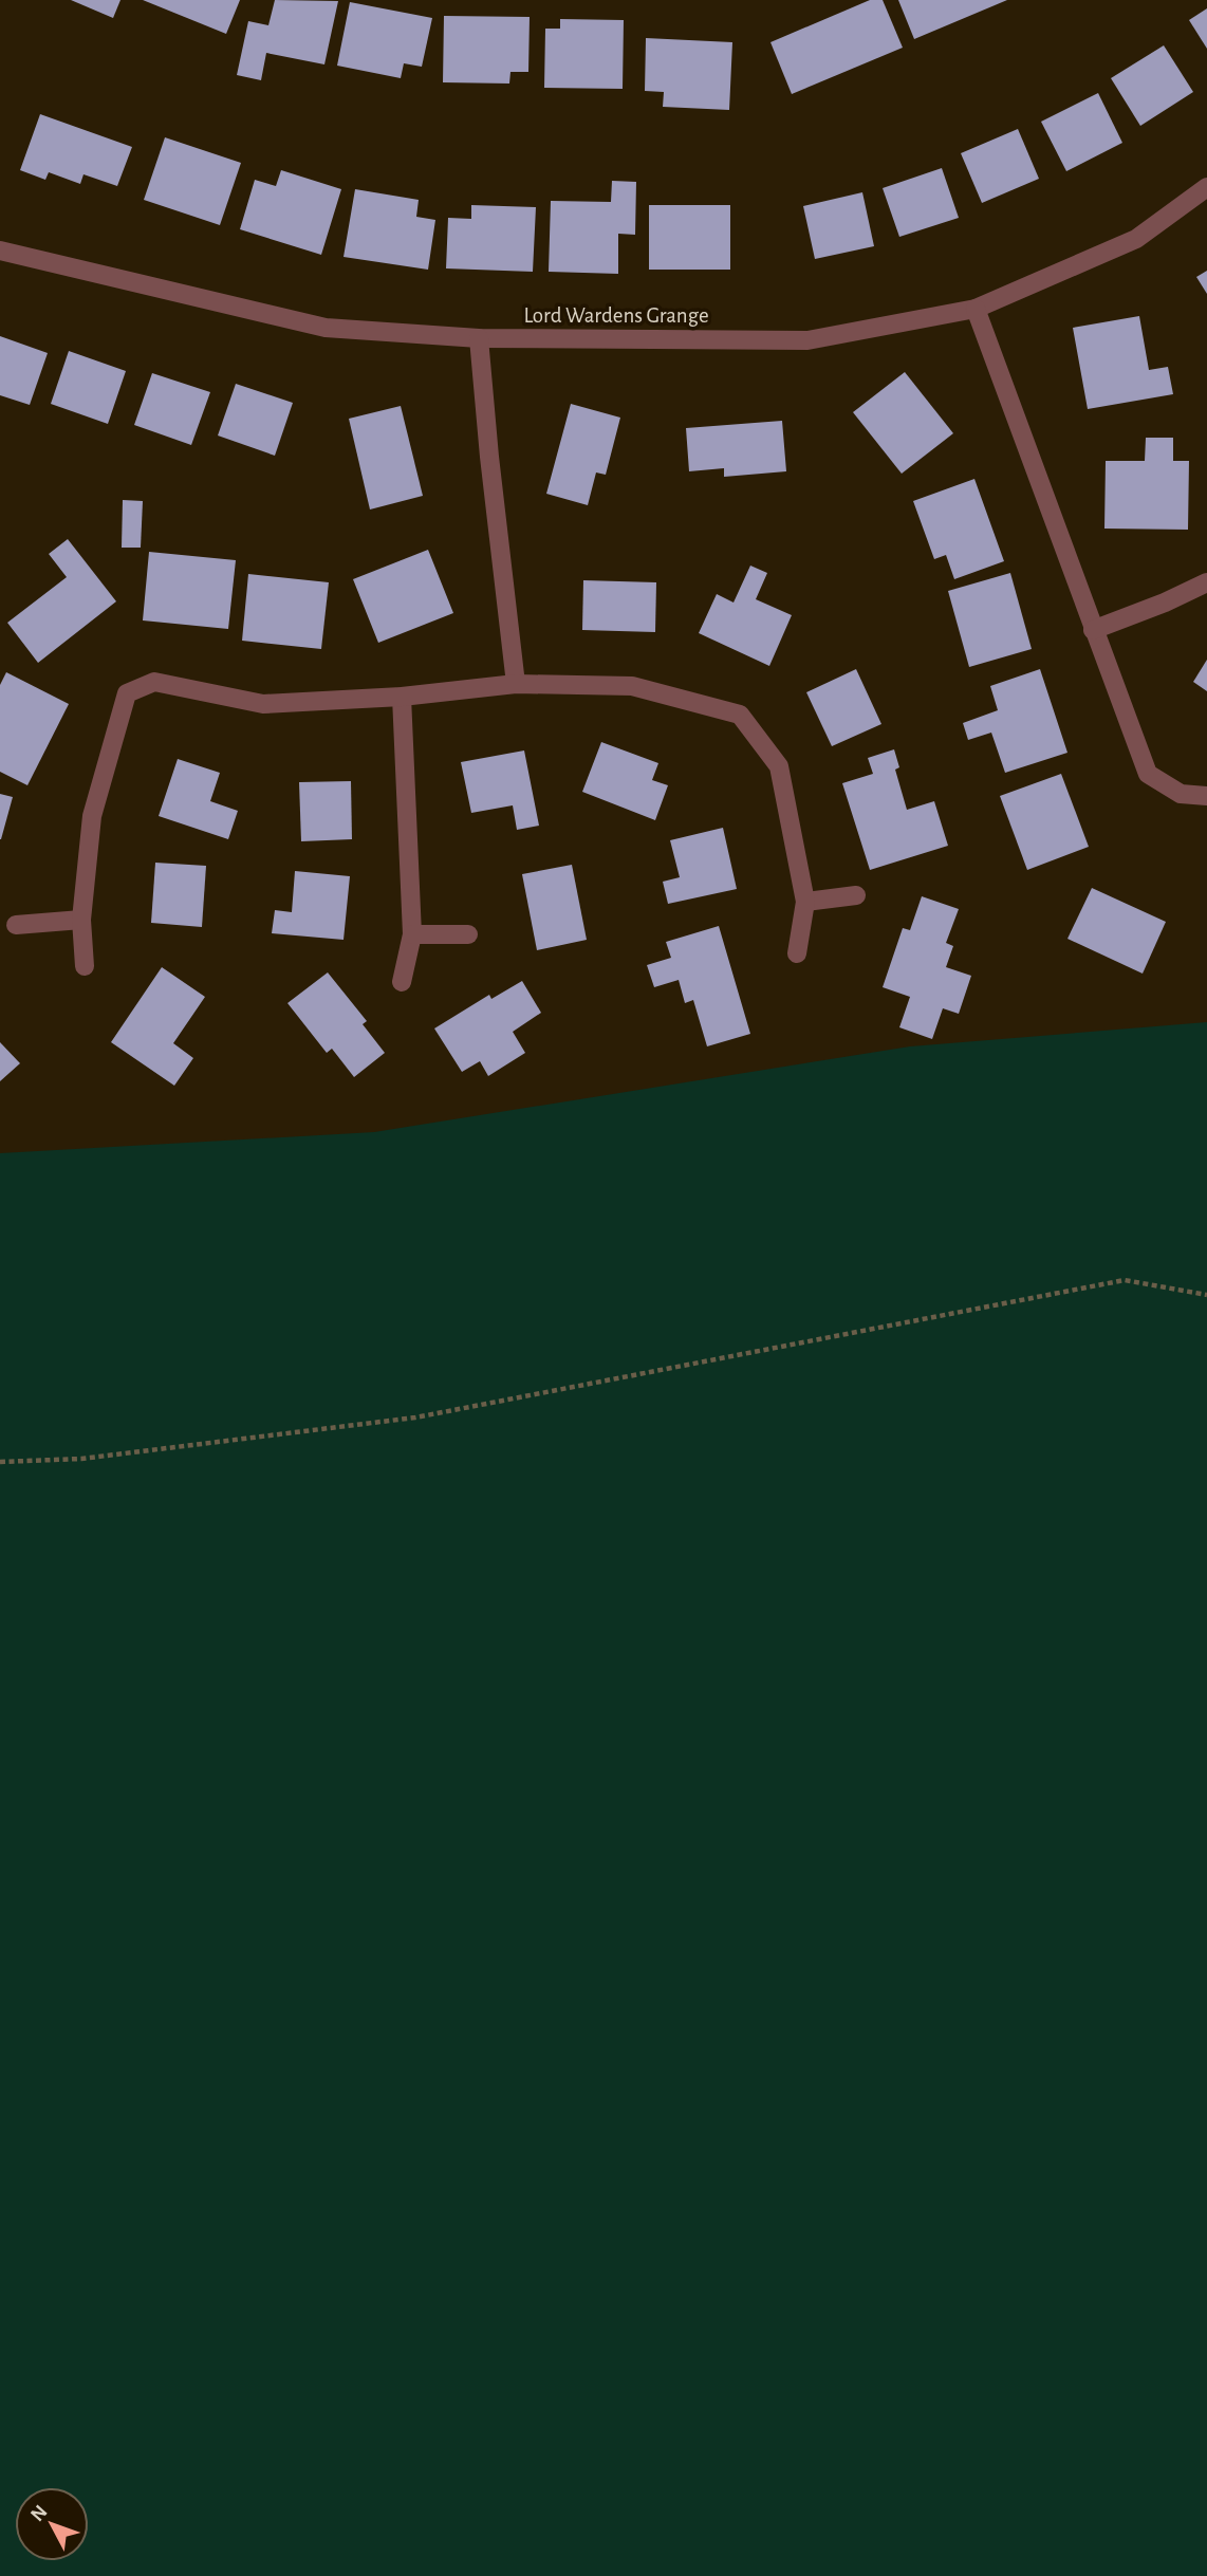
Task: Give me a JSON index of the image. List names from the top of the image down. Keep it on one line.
{"streets":{"street":["Lord Wardens Grange"]},"north":"top left"}
